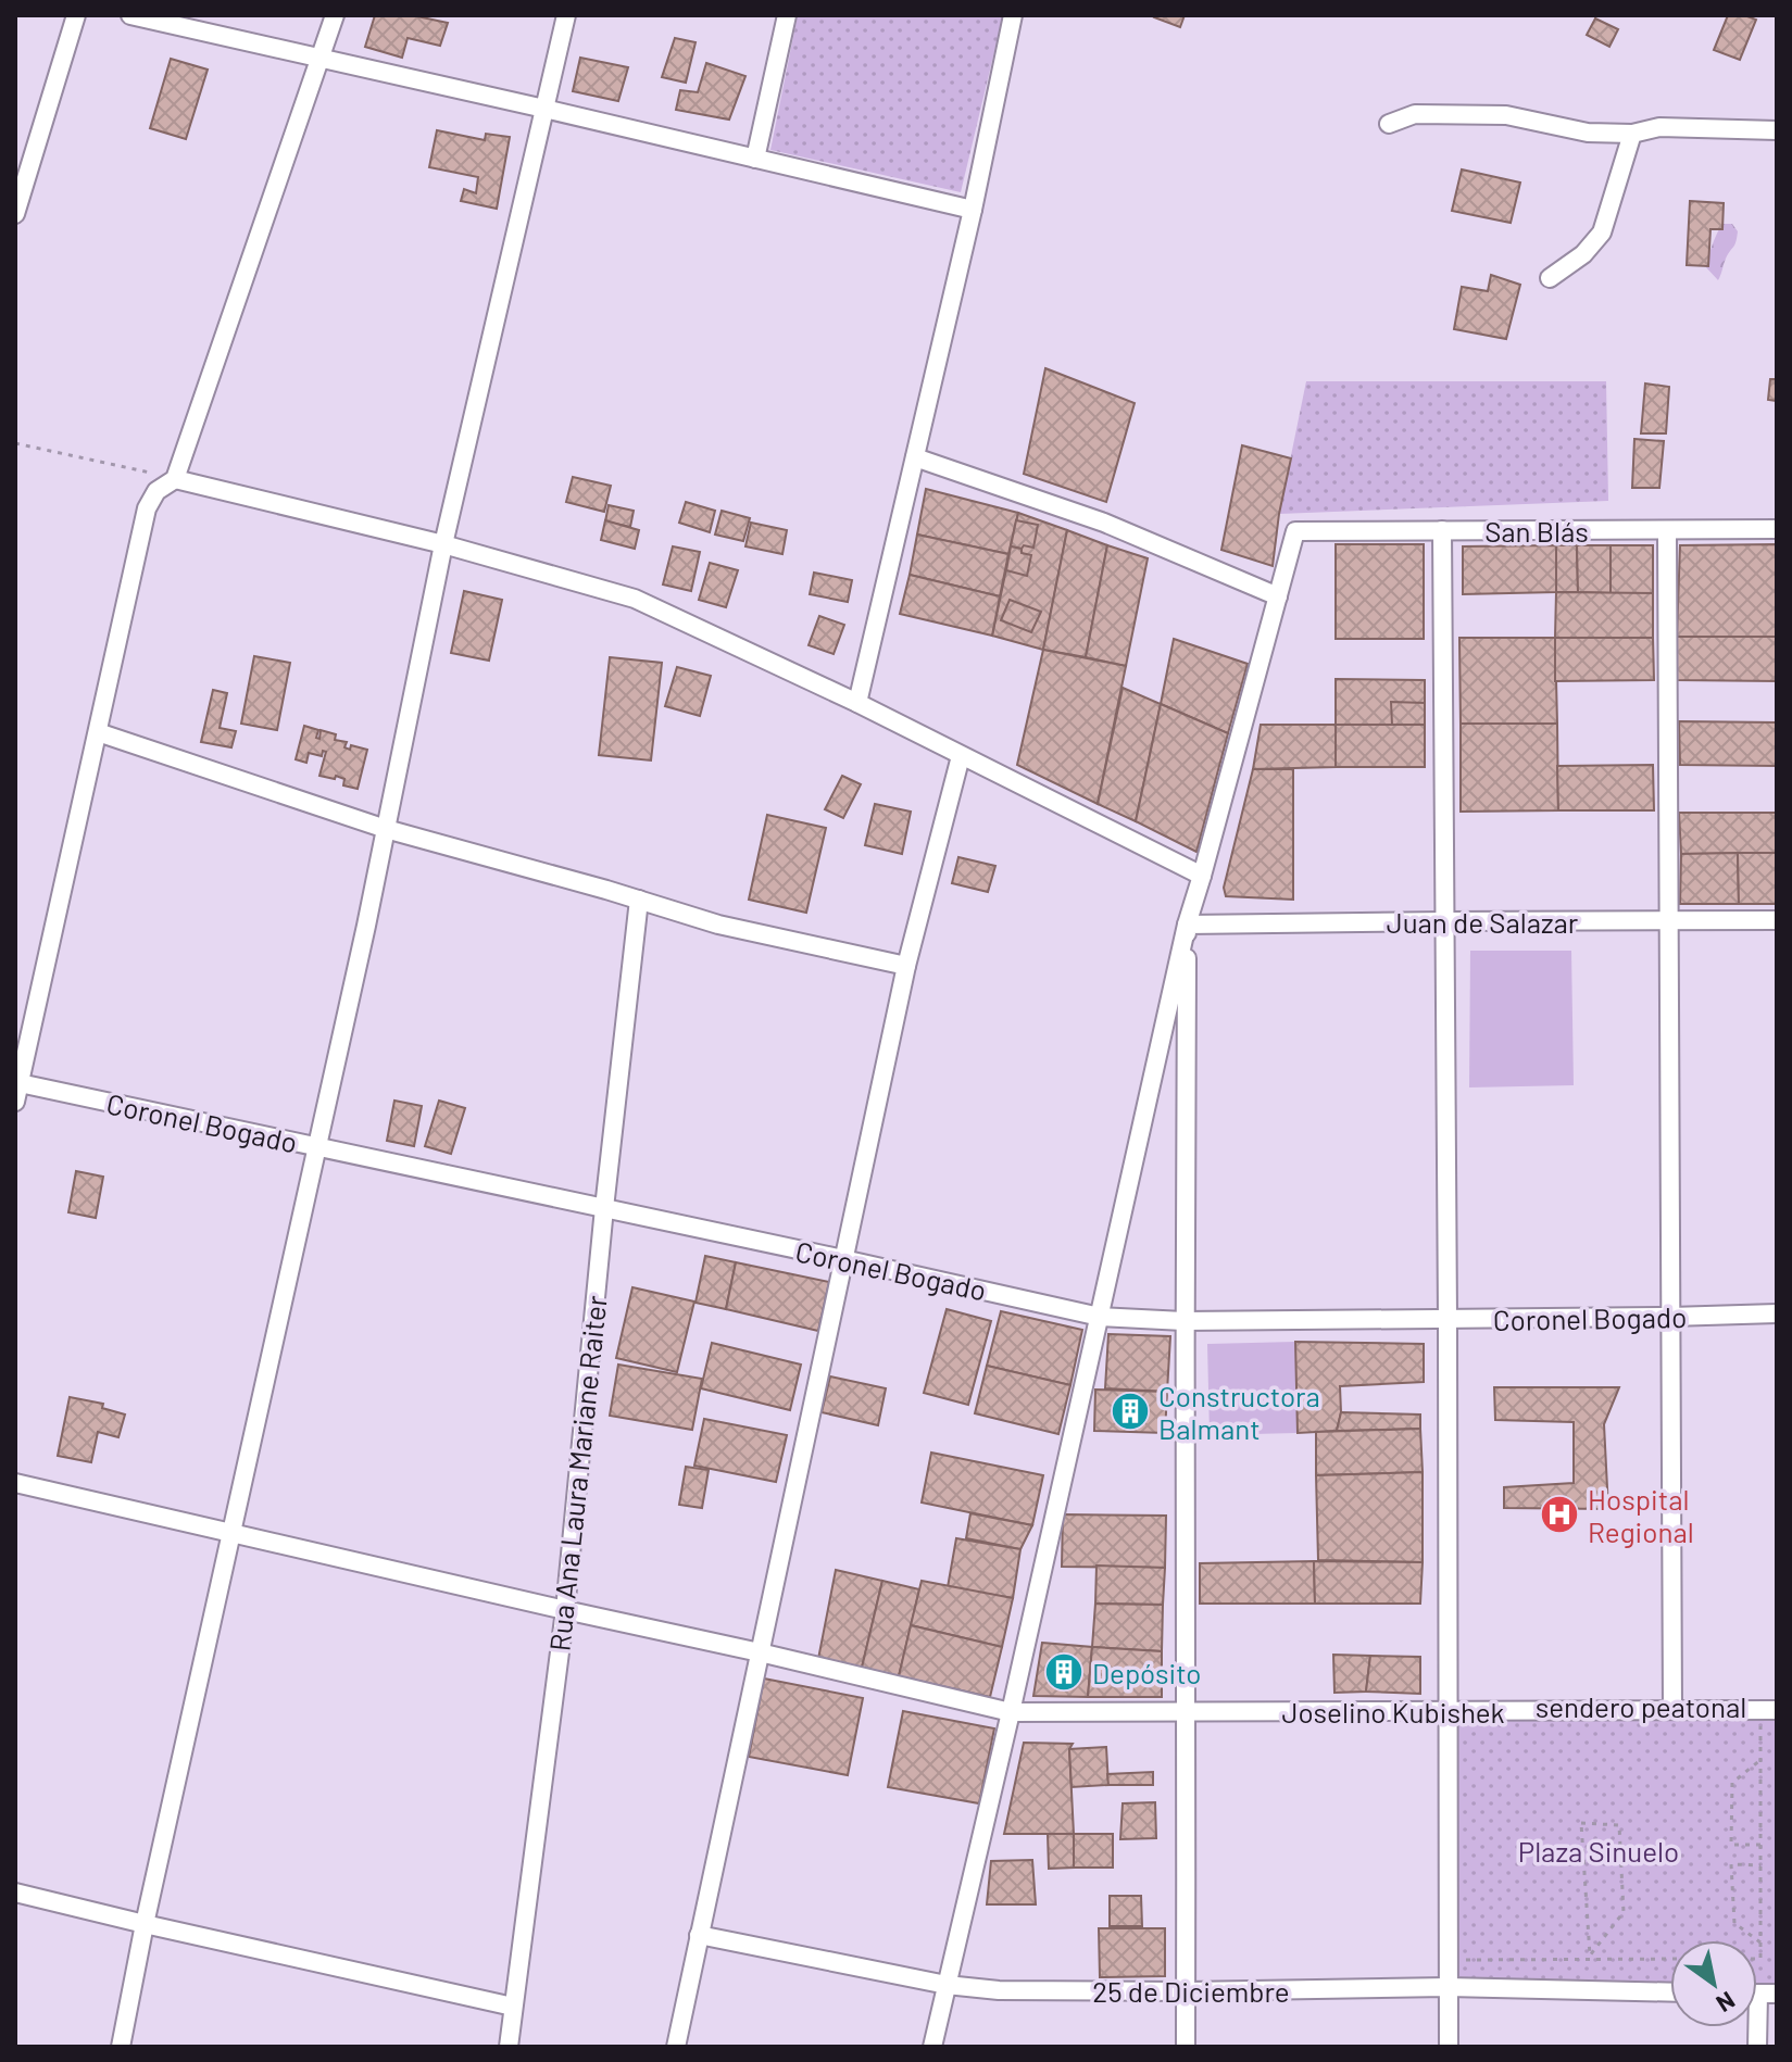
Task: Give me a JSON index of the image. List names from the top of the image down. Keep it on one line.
{"streets":{"street":["San Blás","Juan de Salazar","Coronel Bogado","Rua Ana Laura Mariane Raiter","Joselino Kubishek","25 de Diciembre"],"path":["sendero peatonal"]},"crossings":[["Coronel Bogado","Rua Ana Laura Mariane Raiter"],["Rua Ana Laura Mariane Raiter","Joselino Kubishek"]],"parks":["Plaza Sinuelo"],"places":{"building":["Constructora Balmant","Depósito"],"hospital":["Hospital Regional"]},"north":"bottom right"}
